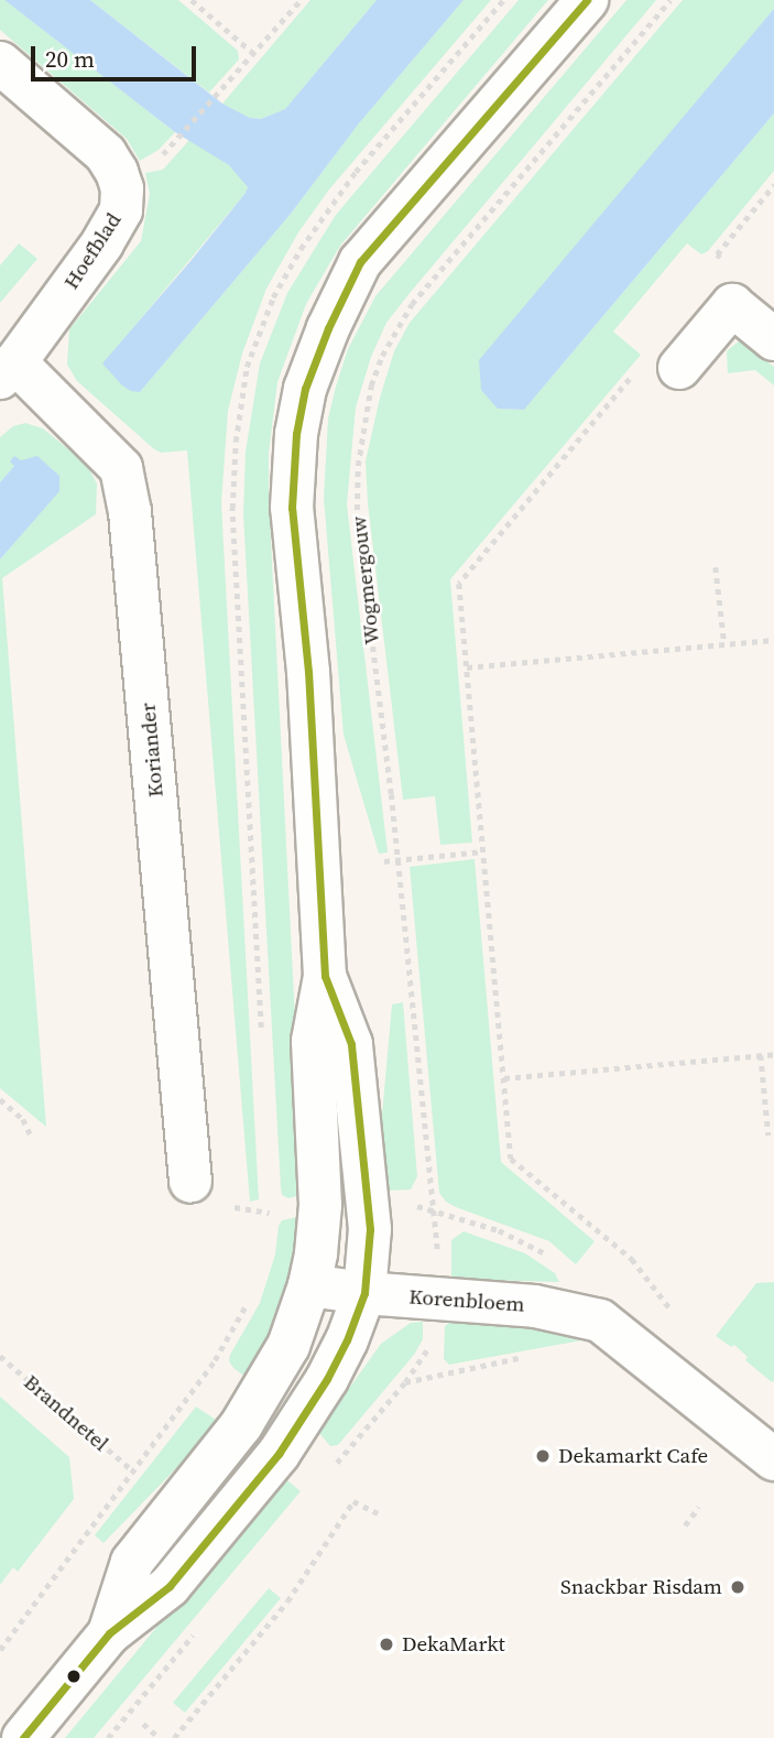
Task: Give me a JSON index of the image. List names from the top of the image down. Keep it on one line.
{"streets":{"street":["Hoefblad","Koriander","Korenbloem"],"path":["Wogmergouw","Brandnetel"]},"crossings":[["Hoefblad","Koriander"]],"places":["Dekamarkt Cafe","Snackbar Risdam","DekaMarkt"],"scale_bar":"20 m"}
